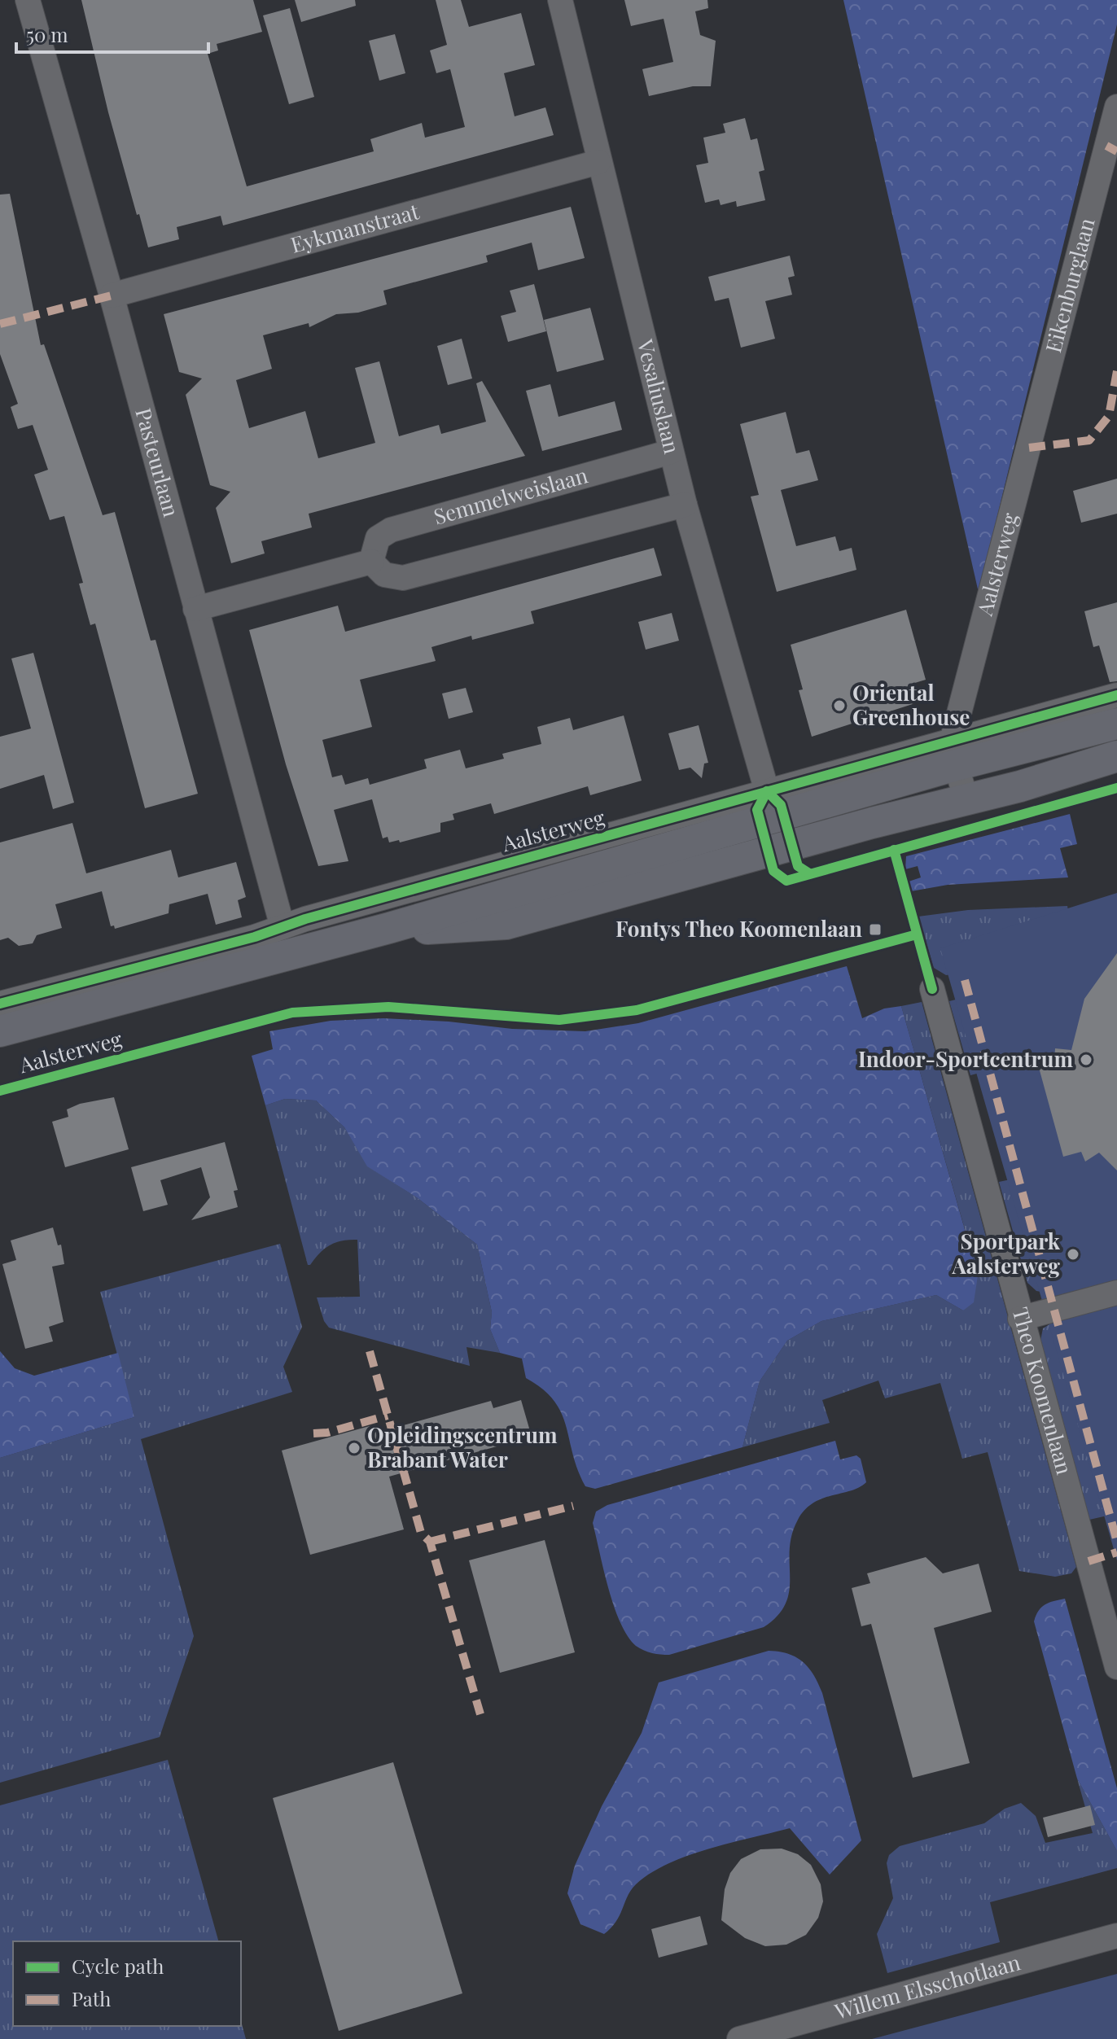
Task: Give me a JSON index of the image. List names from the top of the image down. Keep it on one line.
{"streets":{"main road":["Aalsterweg"],"street":["Eykmanstraat","Eikenburglaan","Vesaliuslaan","Pasteurlaan","Semmelweislaan","Theo Koomenlaan","Willem Elsschotlaan"]},"crossings":[["Eykmanstraat","Vesaliuslaan"],["Eykmanstraat","Pasteurlaan"],["Eikenburglaan","Aalsterweg"],["Vesaliuslaan","Semmelweislaan"],["Vesaliuslaan","Aalsterweg"],["Pasteurlaan","Aalsterweg"]],"places":{"other":["Oriental Greenhouse","Indoor-Sportcentrum","Sportpark Aalsterweg","Opleidingscentrum Brabant Water"],"transit":["Fontys Theo Koomenlaan"]},"legend":["Cycle path","Path"],"scale_bar":"50 m"}
